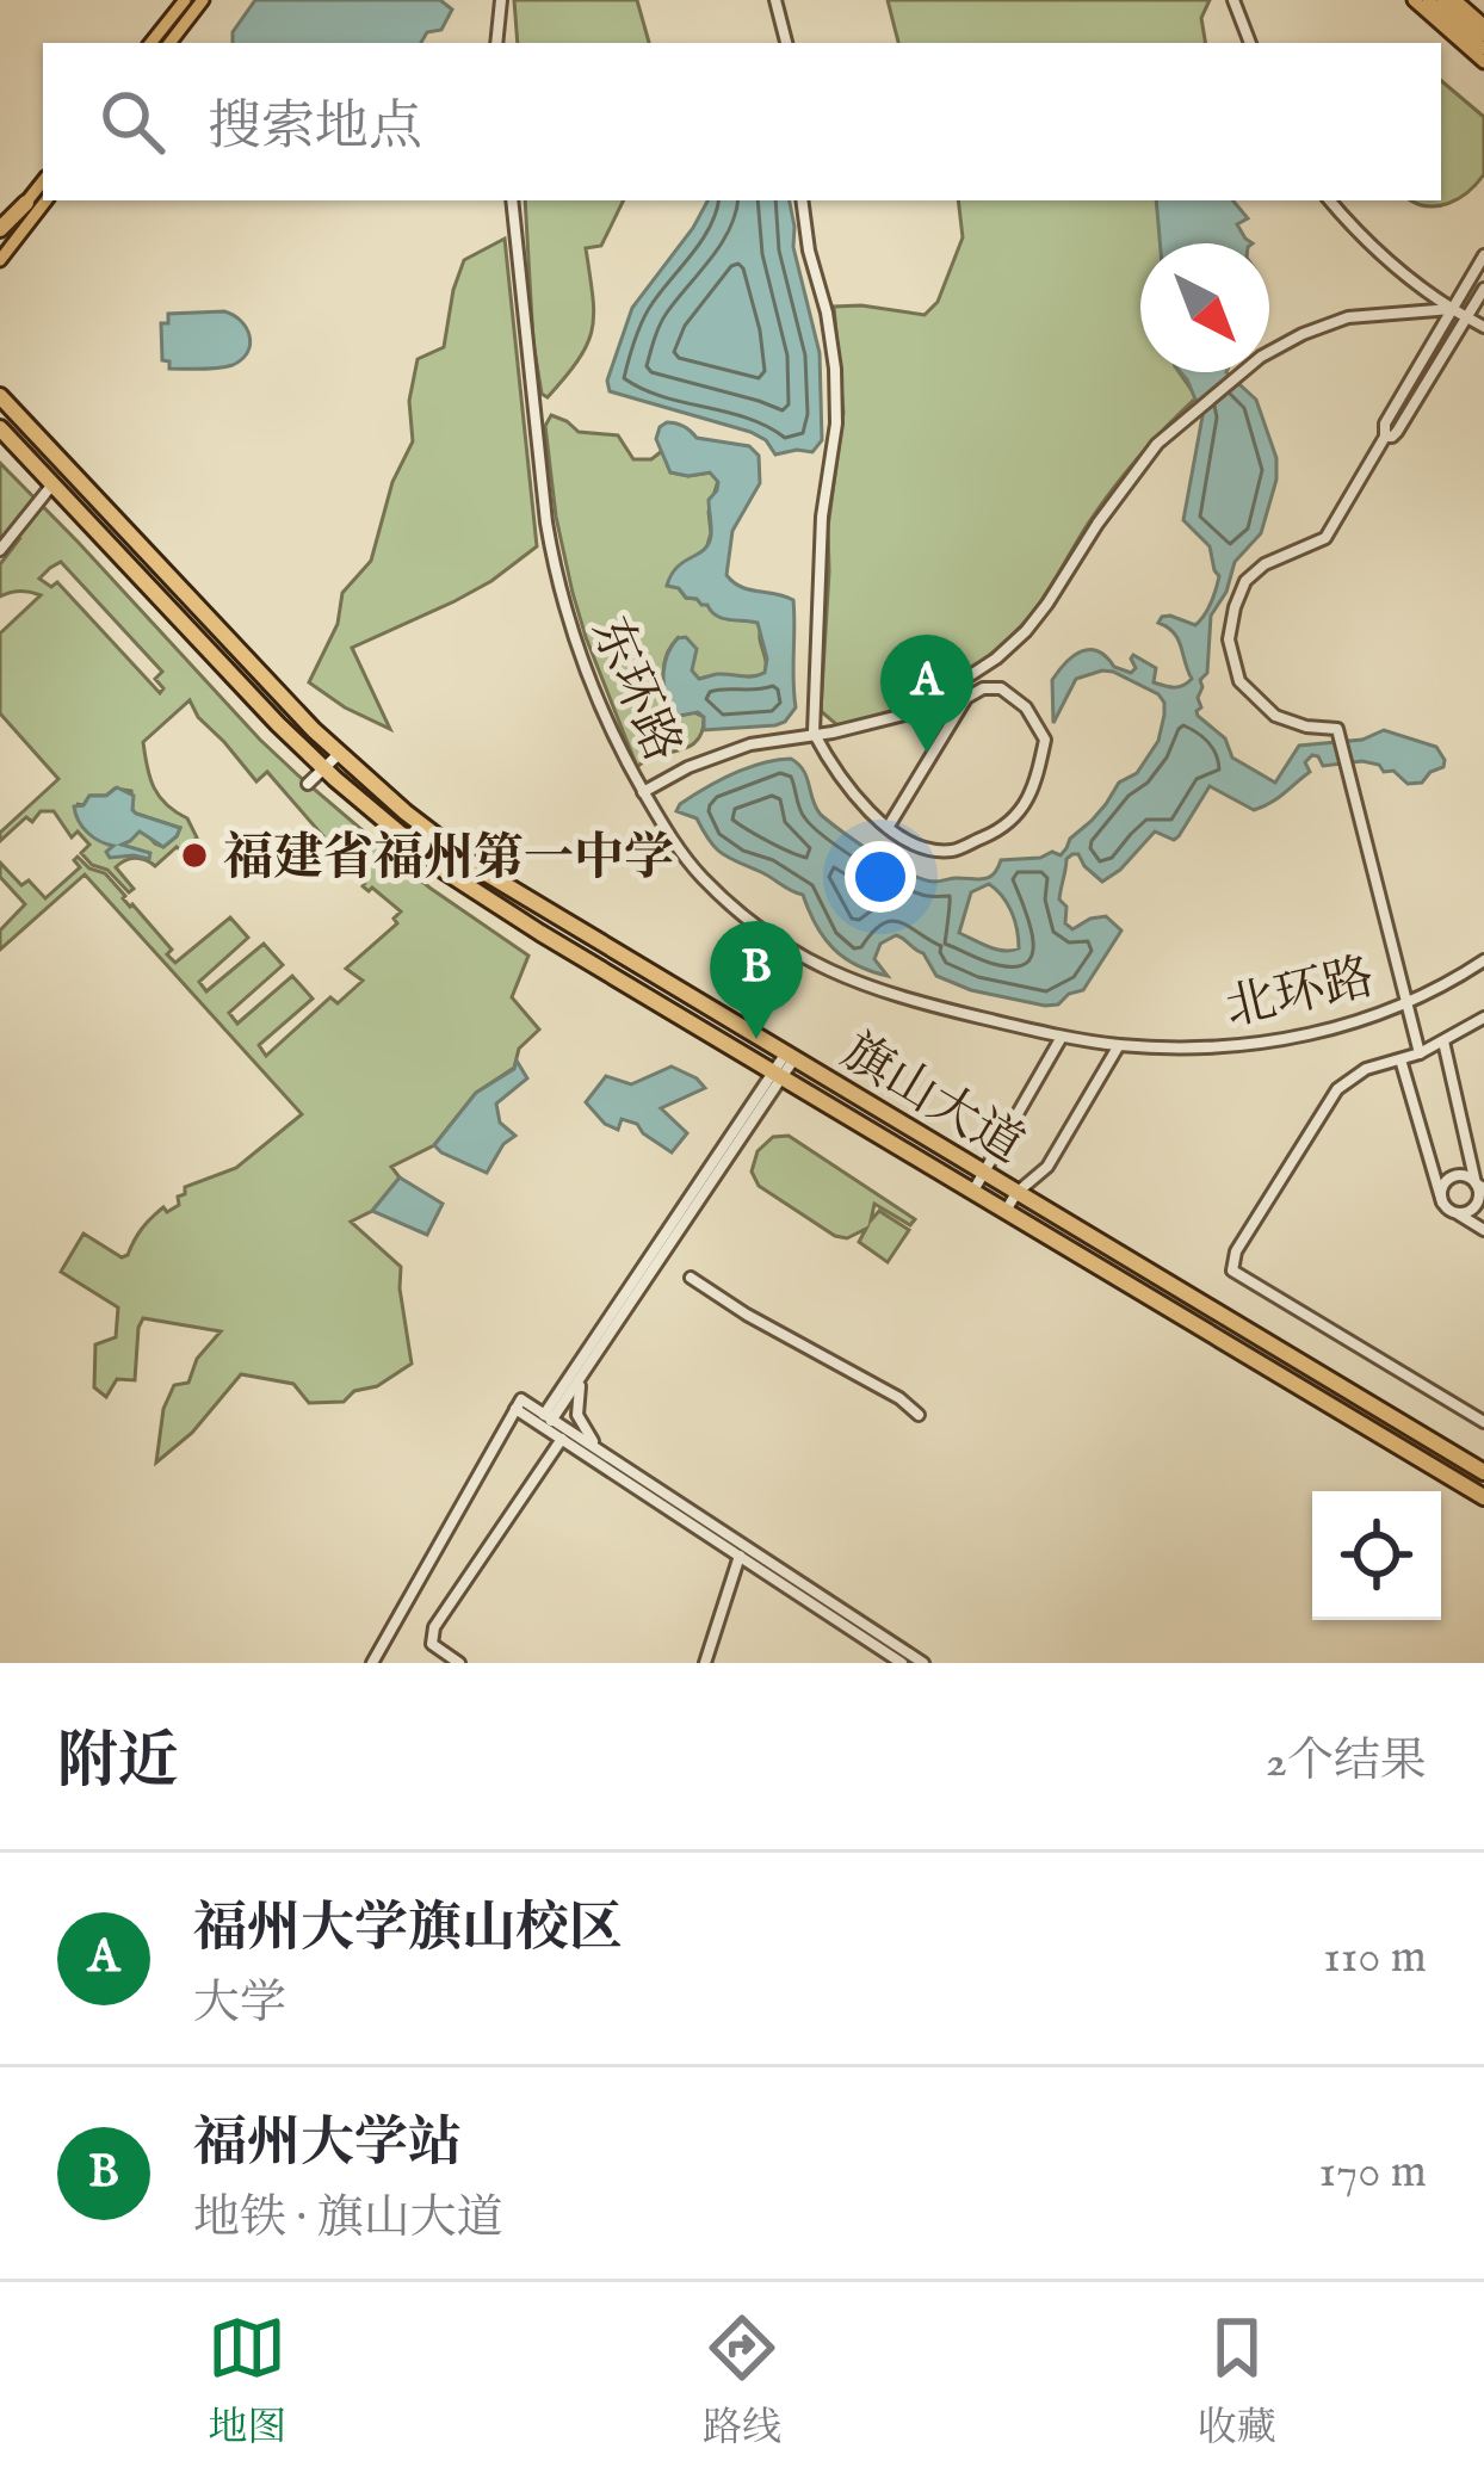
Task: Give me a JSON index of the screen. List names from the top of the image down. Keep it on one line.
{"streets":{"highway":["旗山大道"],"street":["东环路","北环路"]},"crossings":[["东环路","北环路"]],"places":["福建省福州第一中学"],"north":"bottom right","page":{"search":"搜索地点","pins":["A","B"],"heading":["附近","2个结果"],"list":[{"mark":"A","name":"福州大学旗山校区","note":"大学","value":"110 m"},{"mark":"B","name":"福州大学站","note":"地铁 · 旗山大道","value":"170 m"}],"nav":["地图","路线","收藏"]}}
